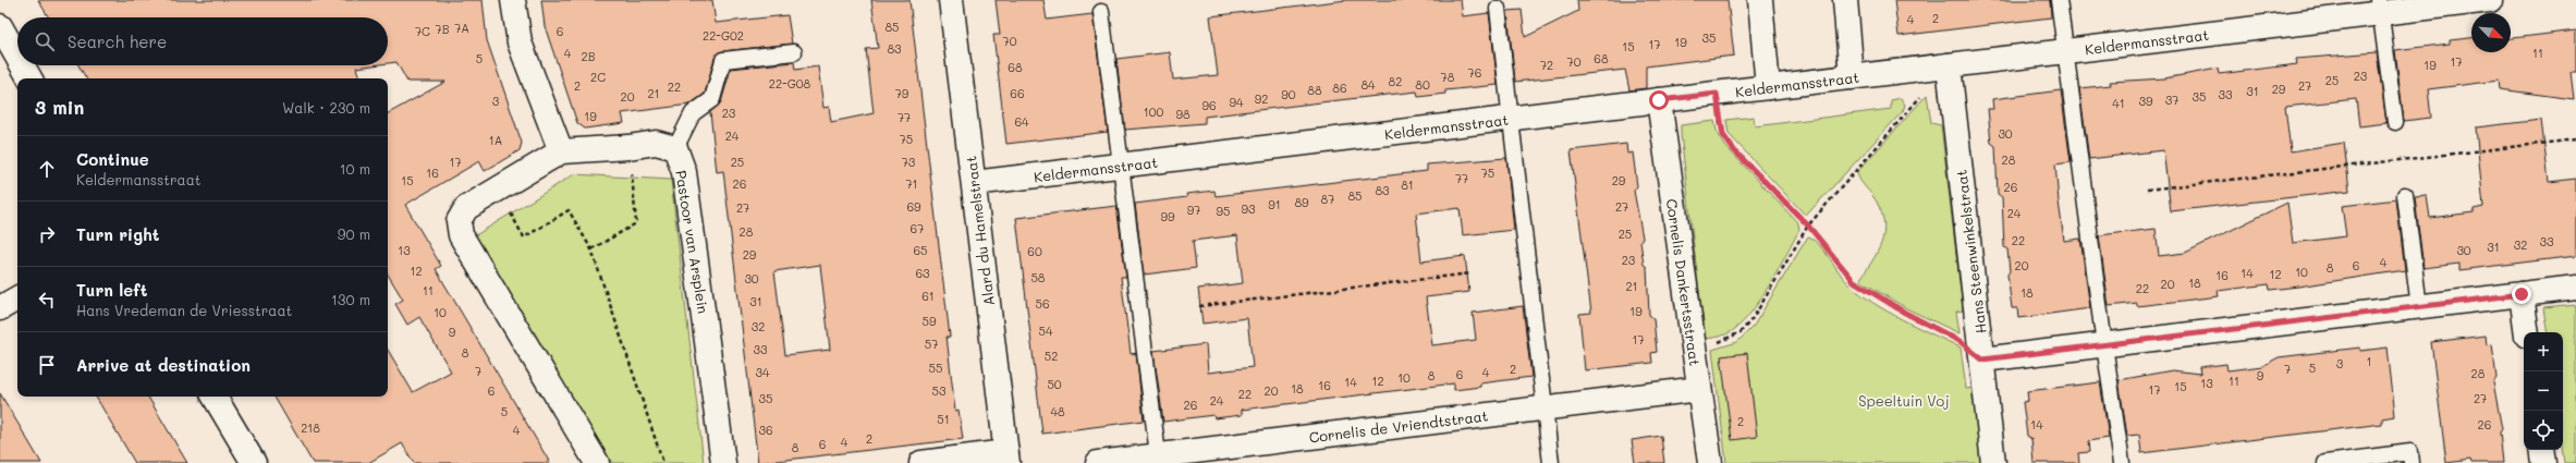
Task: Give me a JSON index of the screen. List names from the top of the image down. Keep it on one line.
{"streets":{"street":["Keldermansstraat","Alard du Hamelstraat","Pastoor van Arsplein","Hans Steenwinkelstraat","Cornelis Dankertsstraat","Cornelis de Vriendtstraat"]},"crossings":[["Keldermansstraat","Alard du Hamelstraat"],["Keldermansstraat","Hans Steenwinkelstraat"],["Keldermansstraat","Cornelis Dankertsstraat"],["Cornelis Dankertsstraat","Cornelis de Vriendtstraat"]],"parks":["Speeltuin Voj"],"house_numbers":["2","4","85","7A","7B","7C","6","22-G02","35","70","19","17","15","83","4","11","2B","5","68","70","17","72","19","68","76","23","2C","78","25","82","22-G08","84","80","2","27","22","86","29","88","31","21","79","66","90","33","20","35","92","37","3","39","94","41","96","100","23","98","19","77","64","30","24","75","1A","28","17","25","73","16","75","77","15","29","26","71","81","26","83","85","87","89","91","69","27","27","93","97","95","24","99","67","28","25","22","33","32","31","13","65","30","60","29","23","4","20","6","8","12","10","63","14","12","16","58","30","18","20","21","22","11","18","61","31","56","19","10","59","32","54","9","17","57","33","8","52","1","3","55","5","2","7","7","34","4","28","6","8","9","10","12","11","14","13","50","16","15","18","17","6","53","20","22","35","27","24","26","5","48","51","2","14","26","218","4","36","2","4","6","8"],"north":"bottom right","page":{"search":"Search here","heading":["3 min","Walk · 230 m"],"list":[["Continue","Keldermansstraat","10 m"],["Turn right","90 m"],["Turn left","Hans Vredeman de Vriesstraat","130 m"],"Arrive at destination"],"map_buttons":["+","−"]}}
